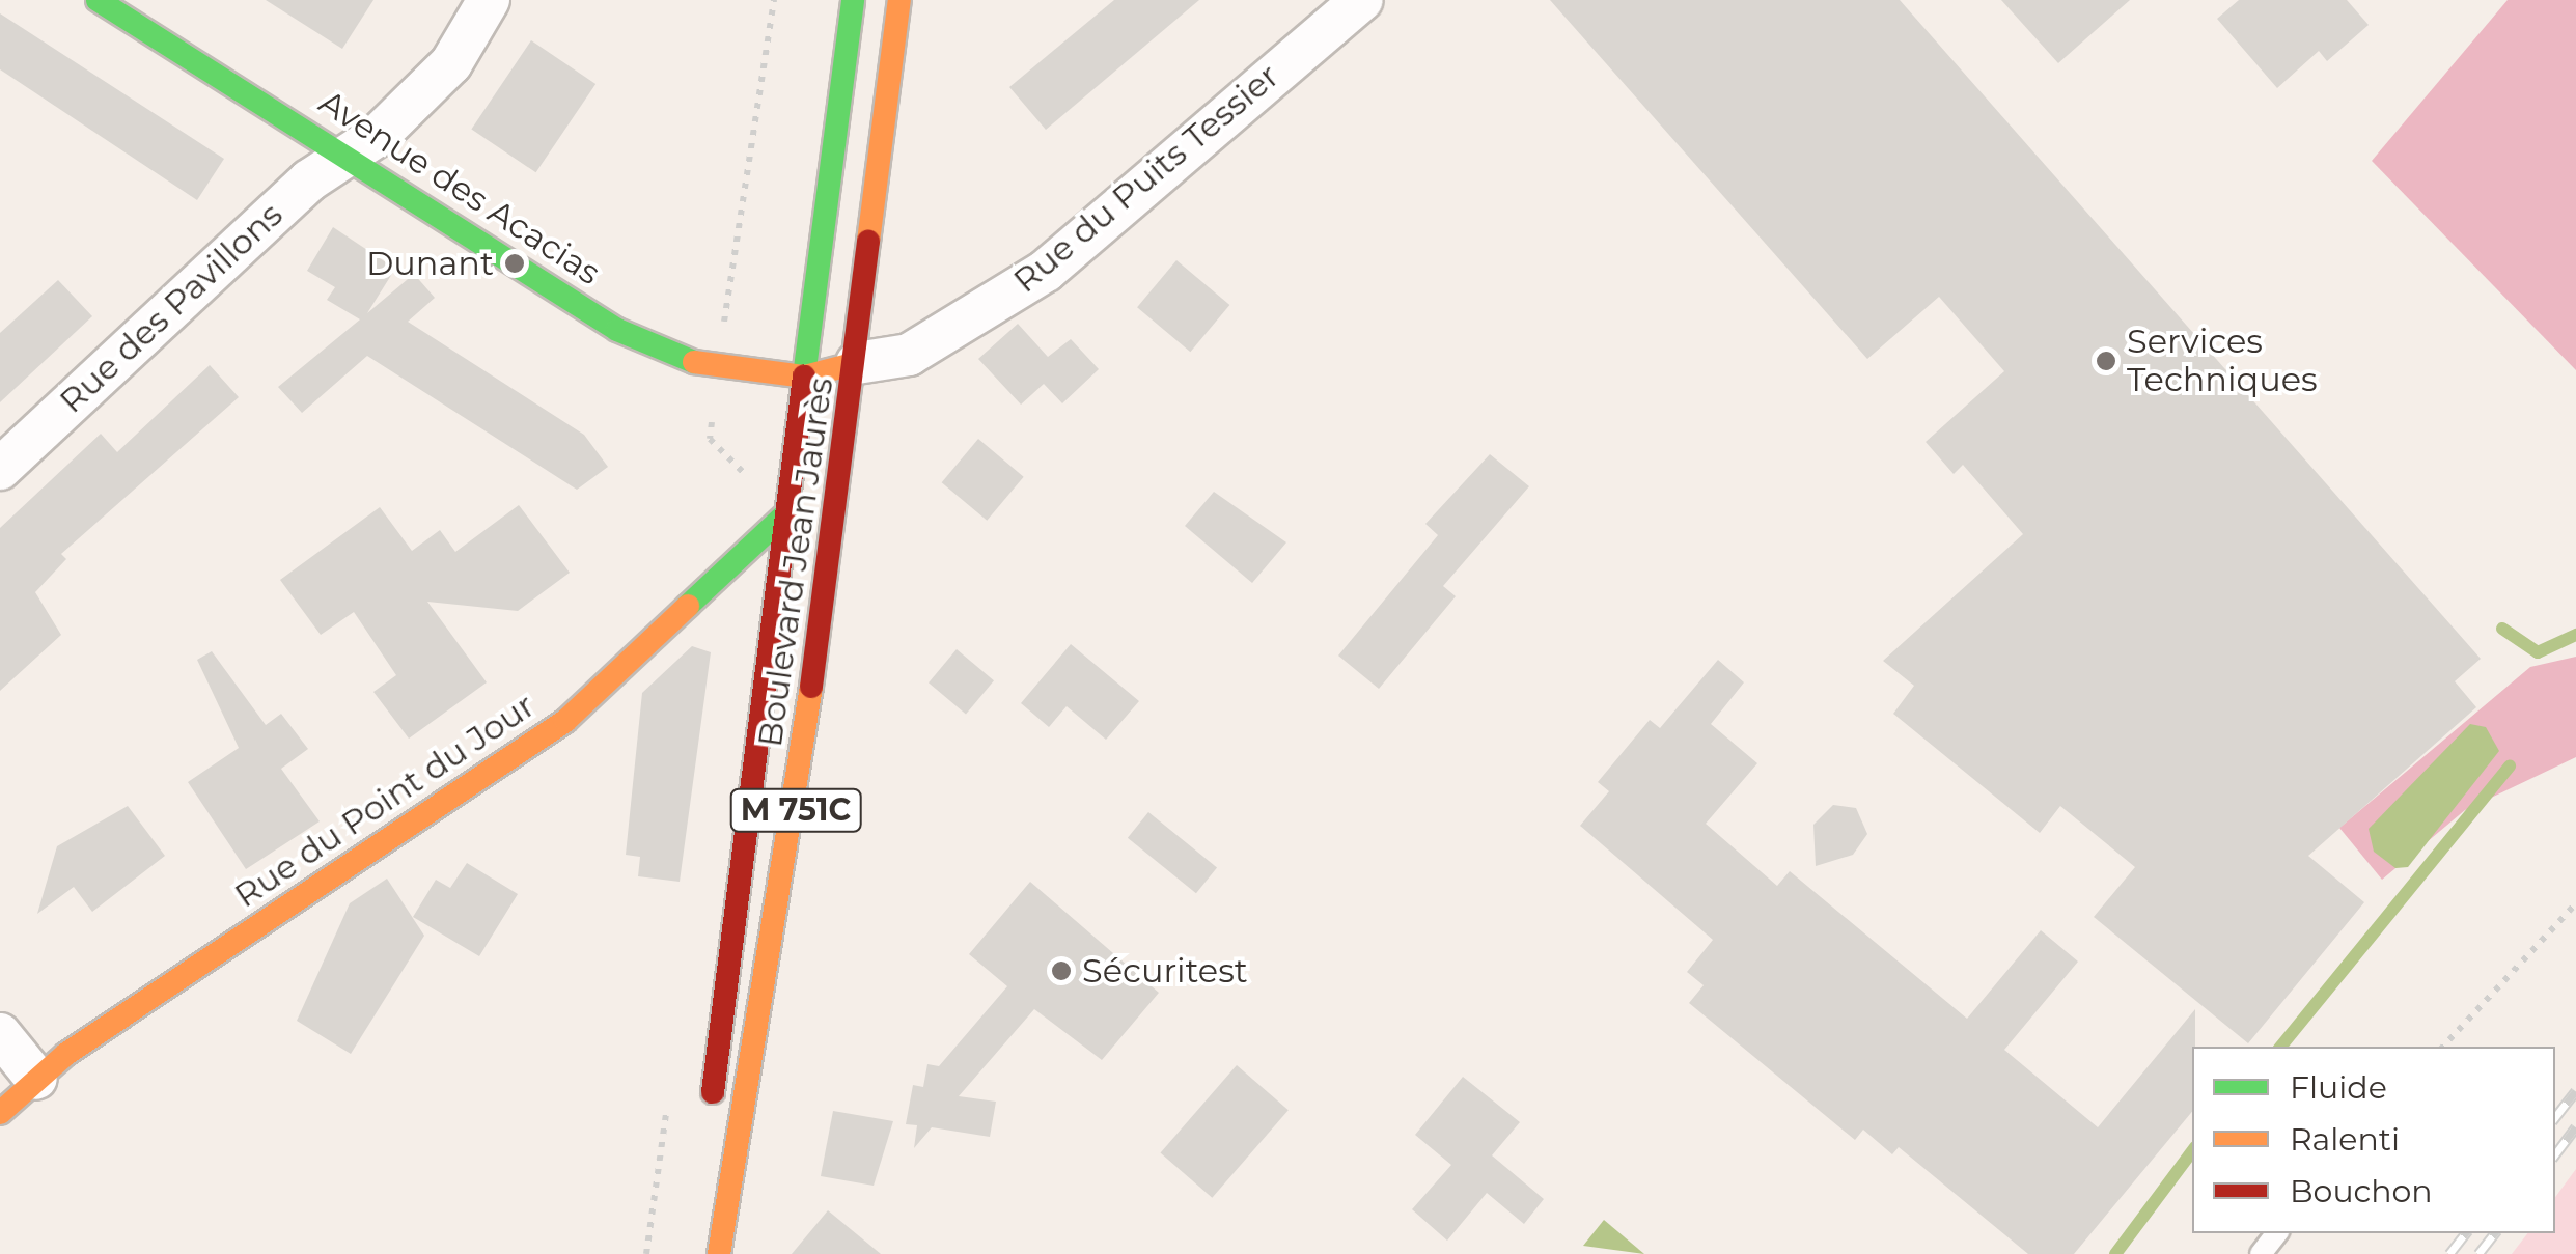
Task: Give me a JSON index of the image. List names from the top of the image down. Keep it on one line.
{"streets":{"main road":["Rue du Puits Tessier","Avenue des Acacias","Boulevard Jean Jaurès","Rue du Point du Jour","M 751C"],"street":["Rue des Pavillons"]},"crossings":[["Rue du Puits Tessier","Avenue des Acacias"],["Rue du Puits Tessier","Boulevard Jean Jaurès"],["Avenue des Acacias","Rue des Pavillons"],["Avenue des Acacias","Boulevard Jean Jaurès"],["Boulevard Jean Jaurès","Rue du Point du Jour"]],"places":["Dunant","Services Techniques","Sécuritest"],"legend":["Fluide","Ralenti","Bouchon"]}
